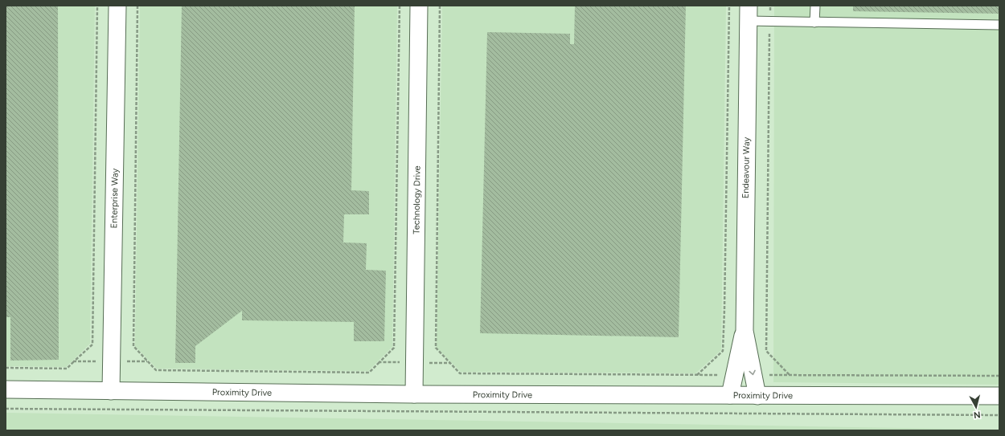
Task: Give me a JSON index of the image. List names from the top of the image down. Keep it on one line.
{"streets":{"street":["Endeavour Way","Enterprise Way","Technology Drive","Proximity Drive"]},"crossings":[["Endeavour Way","Proximity Drive"],["Enterprise Way","Proximity Drive"],["Technology Drive","Proximity Drive"]],"north":"bottom"}
